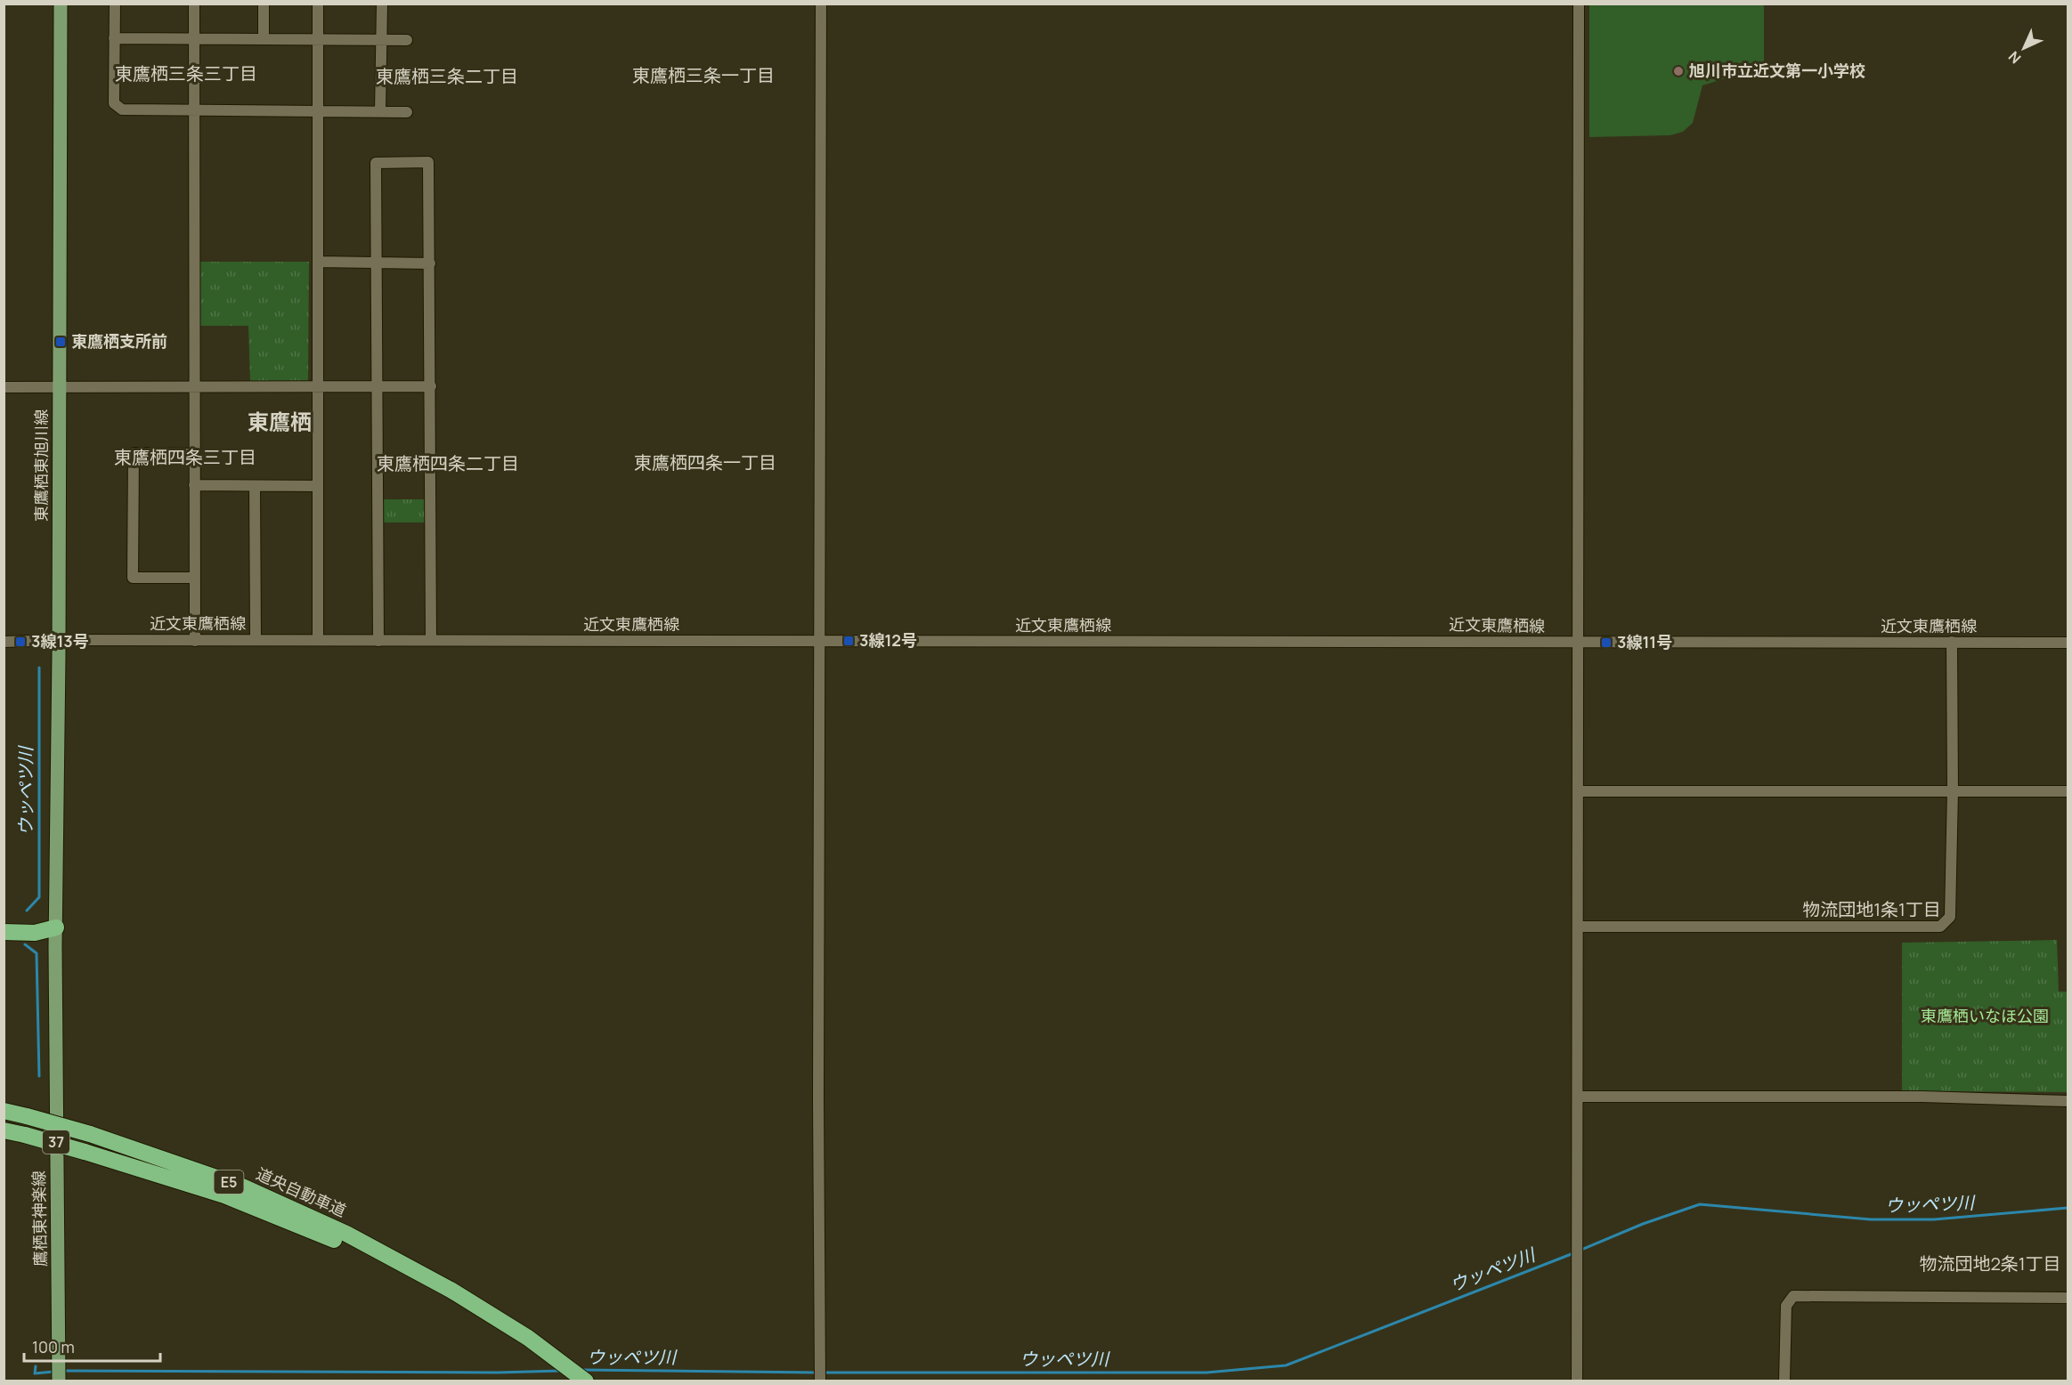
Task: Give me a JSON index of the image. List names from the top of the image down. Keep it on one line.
{"streets":{"highway":["E5","道央自動車道"],"main road":["東鷹栖東旭川線","37","鷹栖東神楽線"],"street":["近文東鷹栖線"]},"crossings":[["東鷹栖東旭川線","近文東鷹栖線"],["東鷹栖東旭川線","鷹栖東神楽線"]],"districts":["東鷹栖三条三丁目","東鷹栖三条一丁目","東鷹栖三条二丁目","東鷹栖","東鷹栖四条三丁目","東鷹栖四条一丁目","東鷹栖四条二丁目","物流団地1条1丁目","物流団地2条1丁目"],"water":["ウッペツ川"],"parks":["東鷹栖いなほ公園"],"places":{"other":["旭川市立近文第一小学校"],"transit":["東鷹栖支所前","3線12号","3線13号","3線11号"]},"scale_bar":"100 m","north":"bottom left"}
